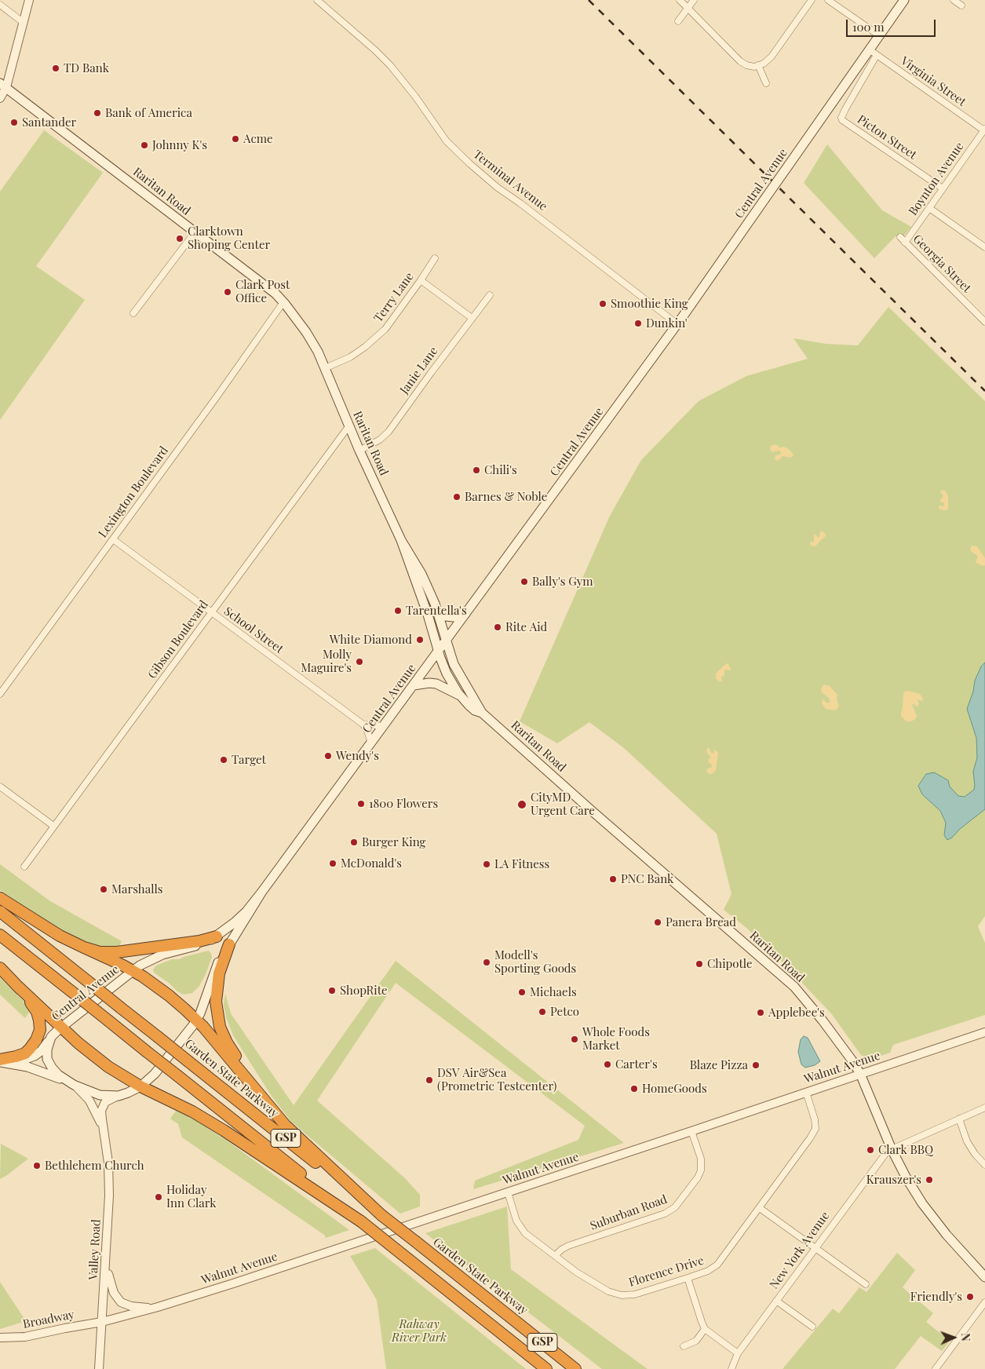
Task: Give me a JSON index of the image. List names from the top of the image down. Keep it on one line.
{"streets":{"highway":["Garden State Parkway","GSP"],"main road":["Central Avenue","Raritan Road"],"street":["Virginia Street","Picton Street","Boynton Avenue","Terminal Avenue","Georgia Street","Terry Lane","Janie Lane","Lexington Boulevard","School Street","Gibson Boulevard","Walnut Avenue","Suburban Road","Valley Road","New York Avenue","Florence Drive","Broadway"]},"crossings":[["Virginia Street","Picton Street"],["Virginia Street","Boynton Avenue"],["Virginia Street","Central Avenue"],["Picton Street","Boynton Avenue"],["Picton Street","Central Avenue"],["Boynton Avenue","Georgia Street"],["Terminal Avenue","Central Avenue"],["Central Avenue","Raritan Road"],["Central Avenue","Valley Road"],["Raritan Road","Terry Lane"],["Raritan Road","Janie Lane"],["Raritan Road","Lexington Boulevard"],["Raritan Road","Gibson Boulevard"],["Raritan Road","Walnut Avenue"],["Raritan Road","New York Avenue"],["Lexington Boulevard","School Street"],["School Street","Gibson Boulevard"],["Walnut Avenue","Suburban Road"],["Walnut Avenue","Valley Road"],["Walnut Avenue","Florence Drive"],["Walnut Avenue","Broadway"],["Suburban Road","Florence Drive"],["Valley Road","Broadway"]],"parks":["Rahway River Park"],"places":["TD Bank","Bank of America","Santander","Acme","Johnny K's","Clarktown Shoping Center","Clark Post Office","Smoothie King","Dunkin'","Chili's","Barnes & Noble","Bally's Gym","Tarentella's","Rite Aid","White Diamond","Molly Maguire's","Wendy's","Target","1800 Flowers","CityMD Urgent Care","Burger King","McDonald's","LA Fitness","PNC Bank","Marshalls","Panera Bread","Modell's Sporting Goods","Chipotle","ShopRite","Michaels","Petco","Applebee's","Whole Foods Market","Carter's","Blaze Pizza","DSV Air&Sea (Prometric Testcenter)","HomeGoods","Clark BBQ","Bethlehem Church","Krauszer's","Holiday Inn Clark","Friendly's"],"scale_bar":"100 m","north":"right"}
